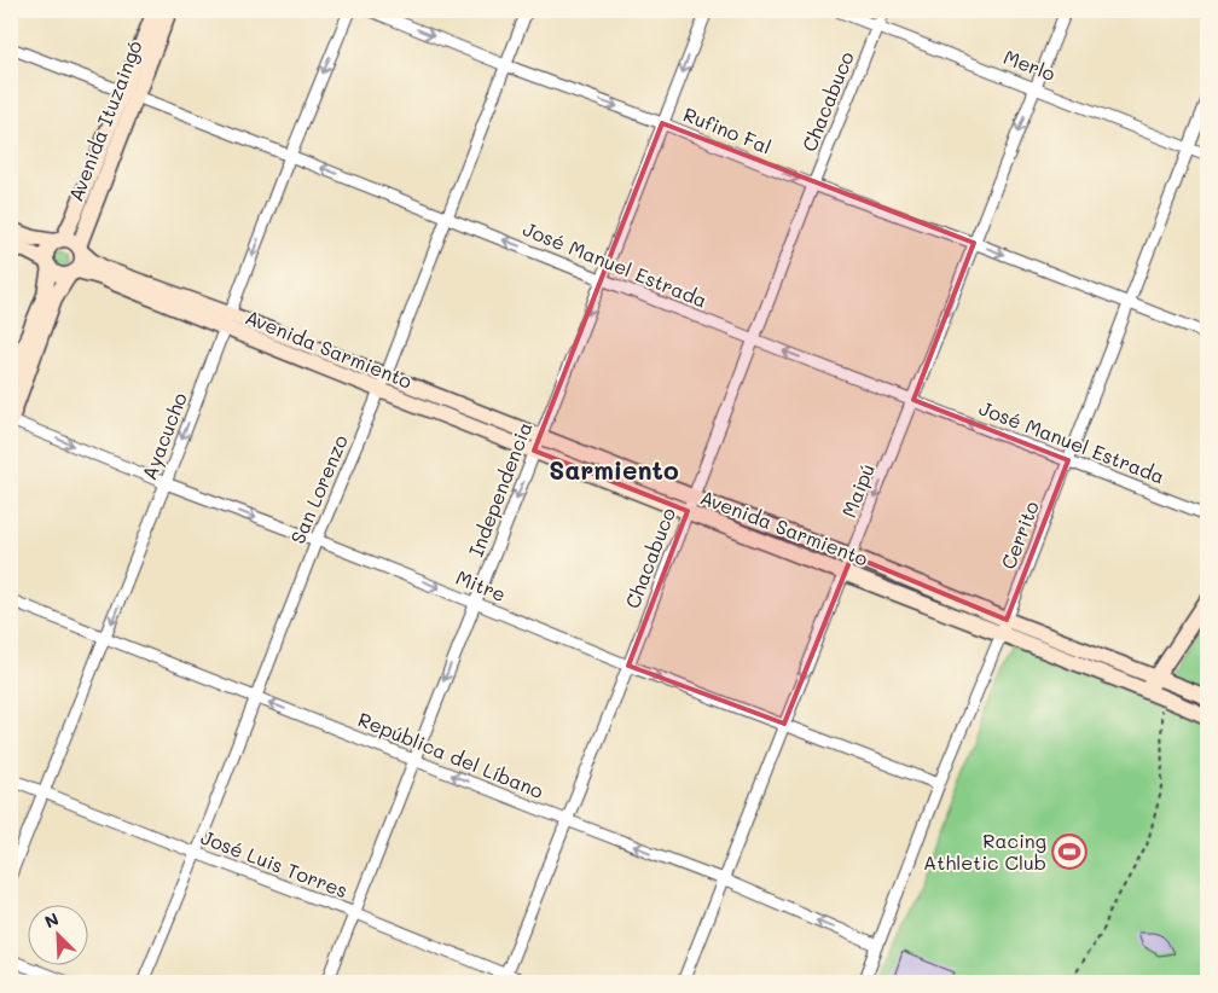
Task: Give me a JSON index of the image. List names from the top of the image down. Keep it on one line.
{"streets":{"main road":["Avenida Ituzaingó","Avenida Sarmiento"],"street":["Merlo","Chacabuco","Rufino Fal","José Manuel Estrada","Ayacucho","San Lorenzo","Independencia","Maipú","Cerrito","Mitre","República del Líbano","José Luis Torres"]},"crossings":[["Merlo","Chacabuco"],["Merlo","Maipú"],["Merlo","Cerrito"],["Chacabuco","Rufino Fal"],["Chacabuco","José Manuel Estrada"],["Chacabuco","Avenida Sarmiento"],["Chacabuco","Mitre"],["Chacabuco","República del Líbano"],["Chacabuco","José Luis Torres"],["Avenida Ituzaingó","José Manuel Estrada"],["Avenida Ituzaingó","Avenida Sarmiento"],["Rufino Fal","San Lorenzo"],["Rufino Fal","Independencia"],["Rufino Fal","Maipú"],["Rufino Fal","Cerrito"],["José Manuel Estrada","Ayacucho"],["José Manuel Estrada","San Lorenzo"],["José Manuel Estrada","Independencia"],["José Manuel Estrada","Maipú"],["José Manuel Estrada","Cerrito"],["Avenida Sarmiento","Ayacucho"],["Avenida Sarmiento","San Lorenzo"],["Avenida Sarmiento","Independencia"],["Avenida Sarmiento","Maipú"],["Avenida Sarmiento","Cerrito"],["Ayacucho","Mitre"],["Ayacucho","República del Líbano"],["Ayacucho","José Luis Torres"],["San Lorenzo","Mitre"],["San Lorenzo","República del Líbano"],["San Lorenzo","José Luis Torres"],["Independencia","Mitre"],["Independencia","República del Líbano"],["Independencia","José Luis Torres"],["Maipú","Mitre"],["Maipú","República del Líbano"],["Cerrito","Mitre"],["Cerrito","República del Líbano"]],"one_way":["Rufino Fal","José Manuel Estrada","Ayacucho","Independencia","Maipú","Mitre","República del Líbano"],"districts":["Sarmiento"],"places":{"sports":["Racing Athletic Club"]},"north":"top left"}
